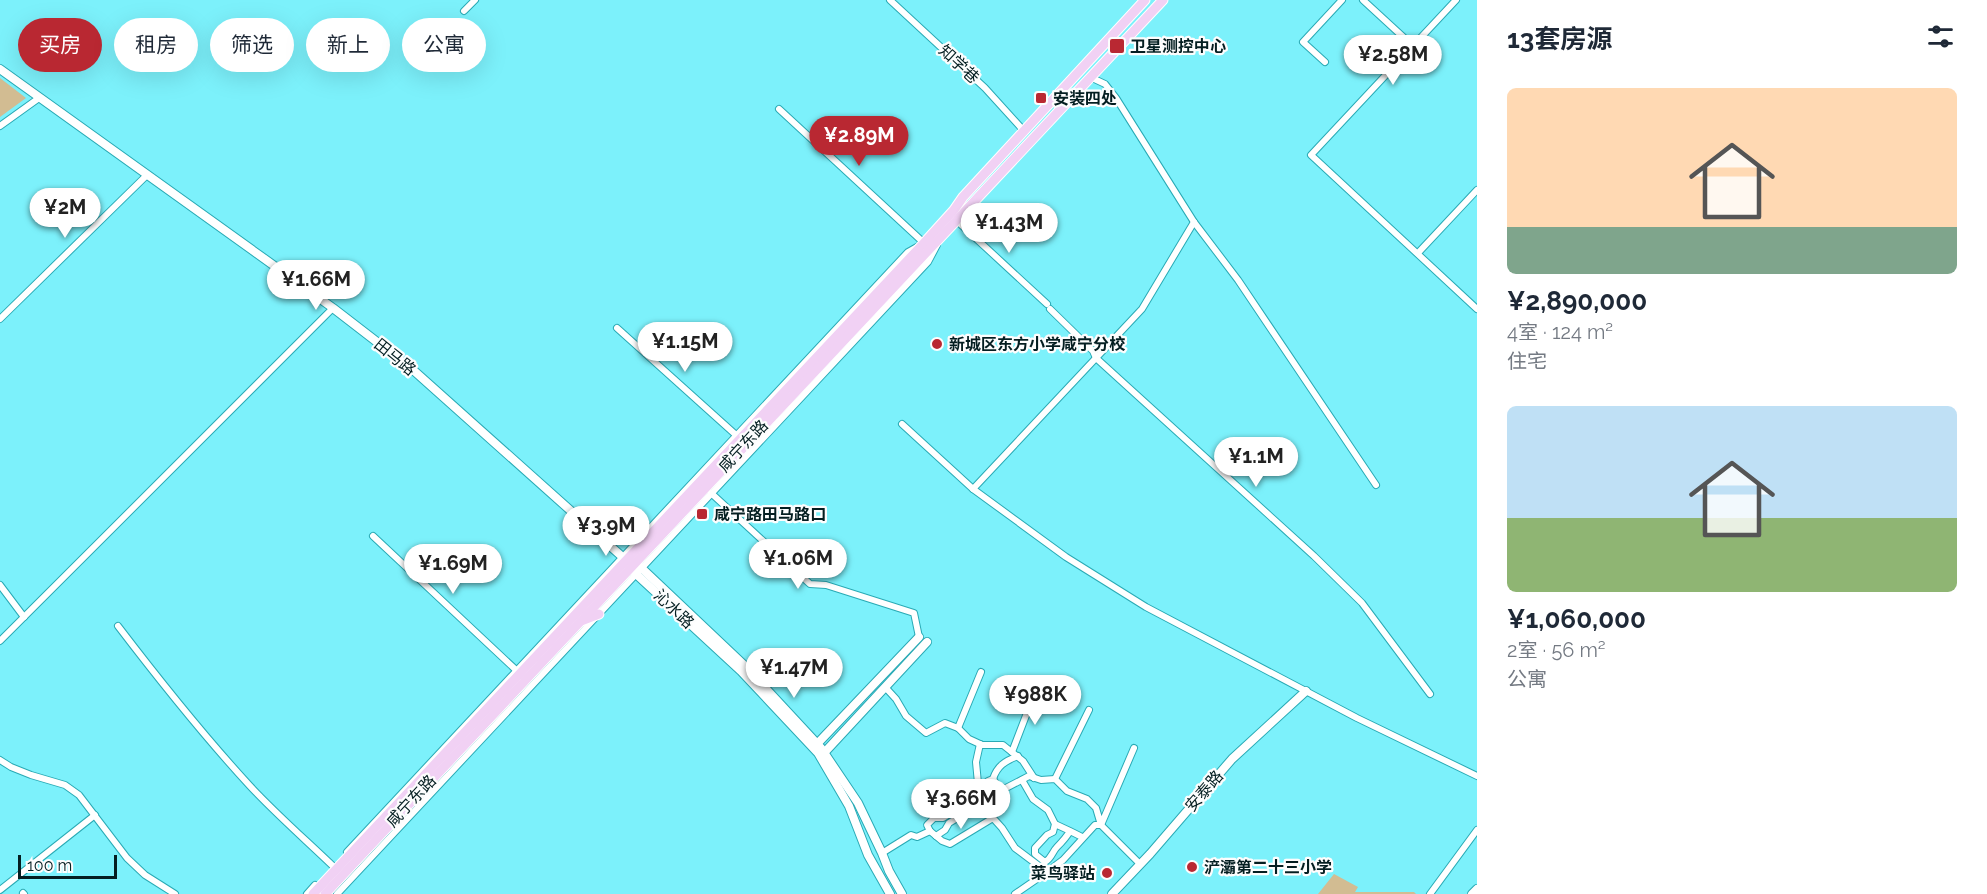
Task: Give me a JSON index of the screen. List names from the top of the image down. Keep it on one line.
{"streets":{"main road":["咸宁东路","沁水路"],"street":["知学巷","田马路","安泰路"]},"crossings":[["知学巷","咸宁东路"],["田马路","咸宁东路"],["田马路","沁水路"],["咸宁东路","沁水路"]],"places":{"transit":["卫星测控中心","安装四处","咸宁路田马路口"],"other":["新城区东方小学咸宁分校","浐灞第二十三小学","菜鸟驿站"]},"scale_bar":"100 m","page":{"heading":"13套房源","chip":["买房","租房","筛选","新上","公寓"],"price":["¥2.58M","¥2.89M","¥2M","¥1.43M","¥1.66M","¥1.15M","¥1.1M","¥3.9M","¥1.06M","¥1.69M","¥1.47M","¥988K","¥3.66M"],"list":[{"name":"¥2,890,000","note":"4室 · 124 m² · 住宅"},{"name":"¥1,060,000","note":"2室 · 56 m² · 公寓"}],"scale":"100 m"}}
